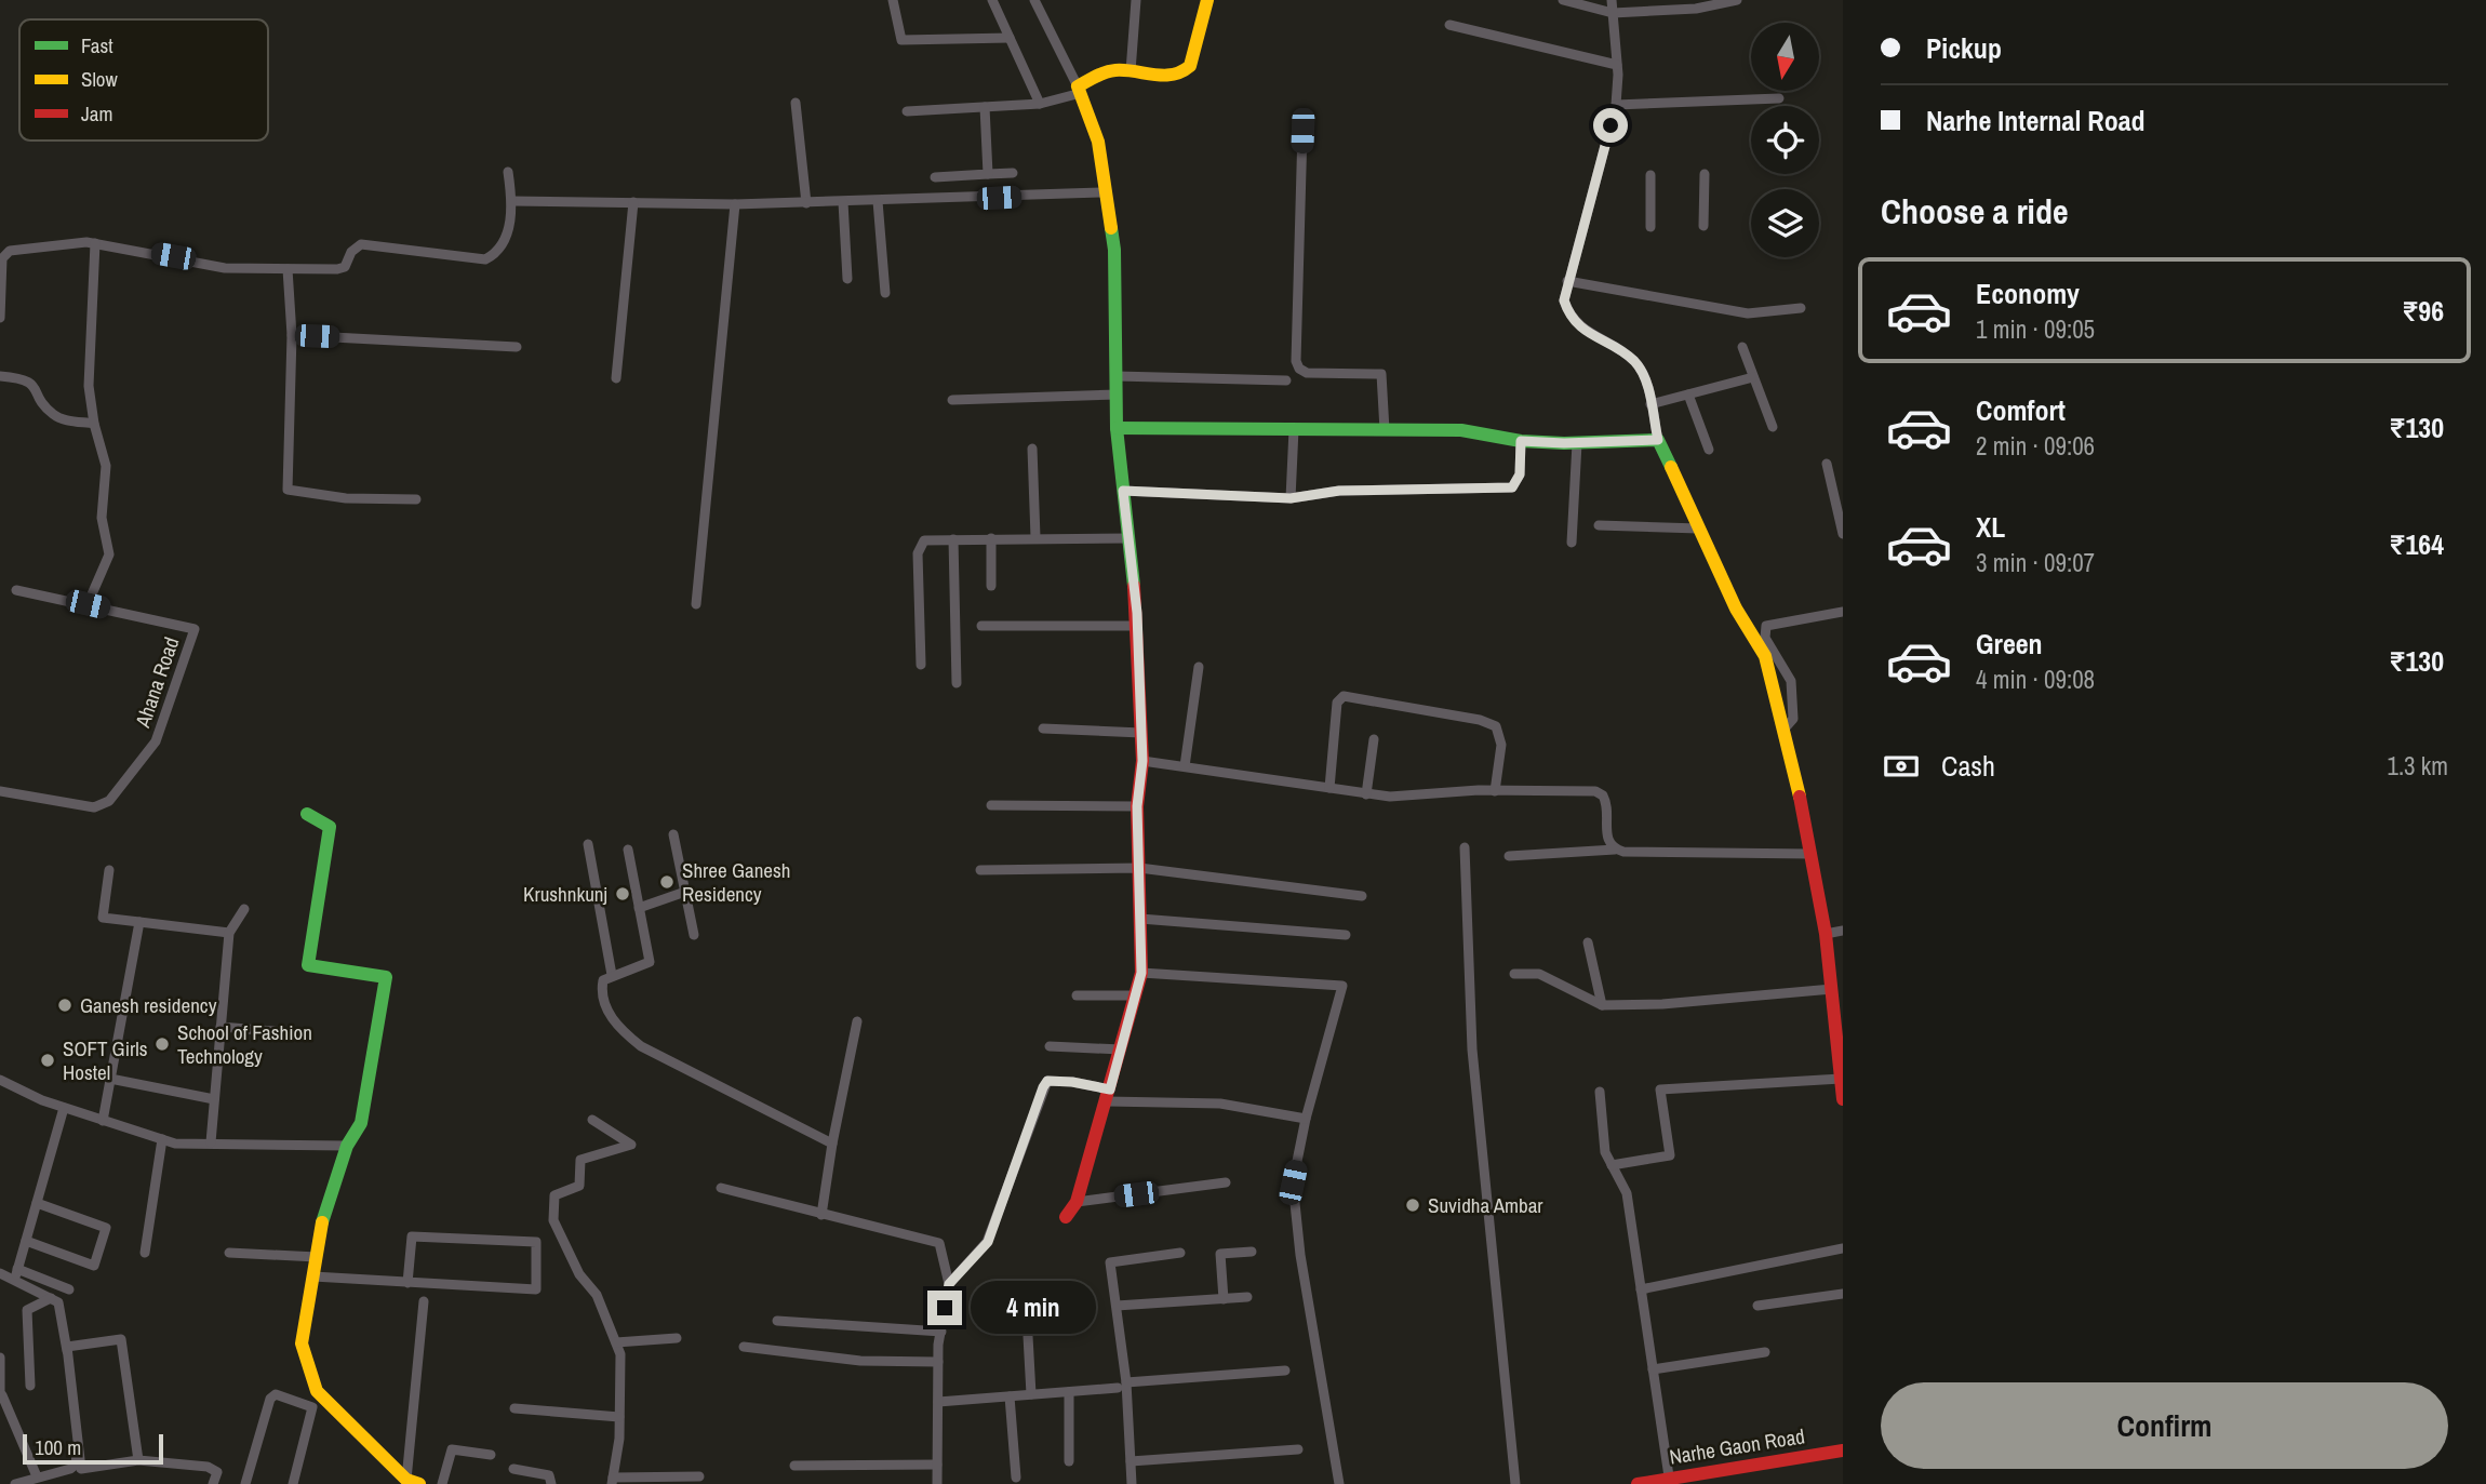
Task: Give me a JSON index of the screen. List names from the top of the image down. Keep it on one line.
{"streets":{"street":["Ahana Road","Narhe Gaon Road"]},"places":["Shree Ganesh Residency","Krushnkunj","Ganesh residency","School of Fashion Technology","SOFT Girls Hostel","Suvidha Ambar"],"legend":["Fast","Slow","Jam"],"scale_bar":"100 m","north":"bottom","page":{"banner":["Pickup","Narhe Internal Road"],"heading":"Choose a ride","list":[{"name":"Economy","note":"1 min · 09:05","value":"₹96"},{"name":"Comfort","note":"2 min · 09:06","value":"₹130"},{"name":"XL","note":"3 min · 09:07","value":"₹164"},{"name":"Green","note":"4 min · 09:08","value":"₹130"}],"pay":["Cash","1.3 km"],"bubble":"4 min","buttons":"Confirm","scale":"100 m"}}
